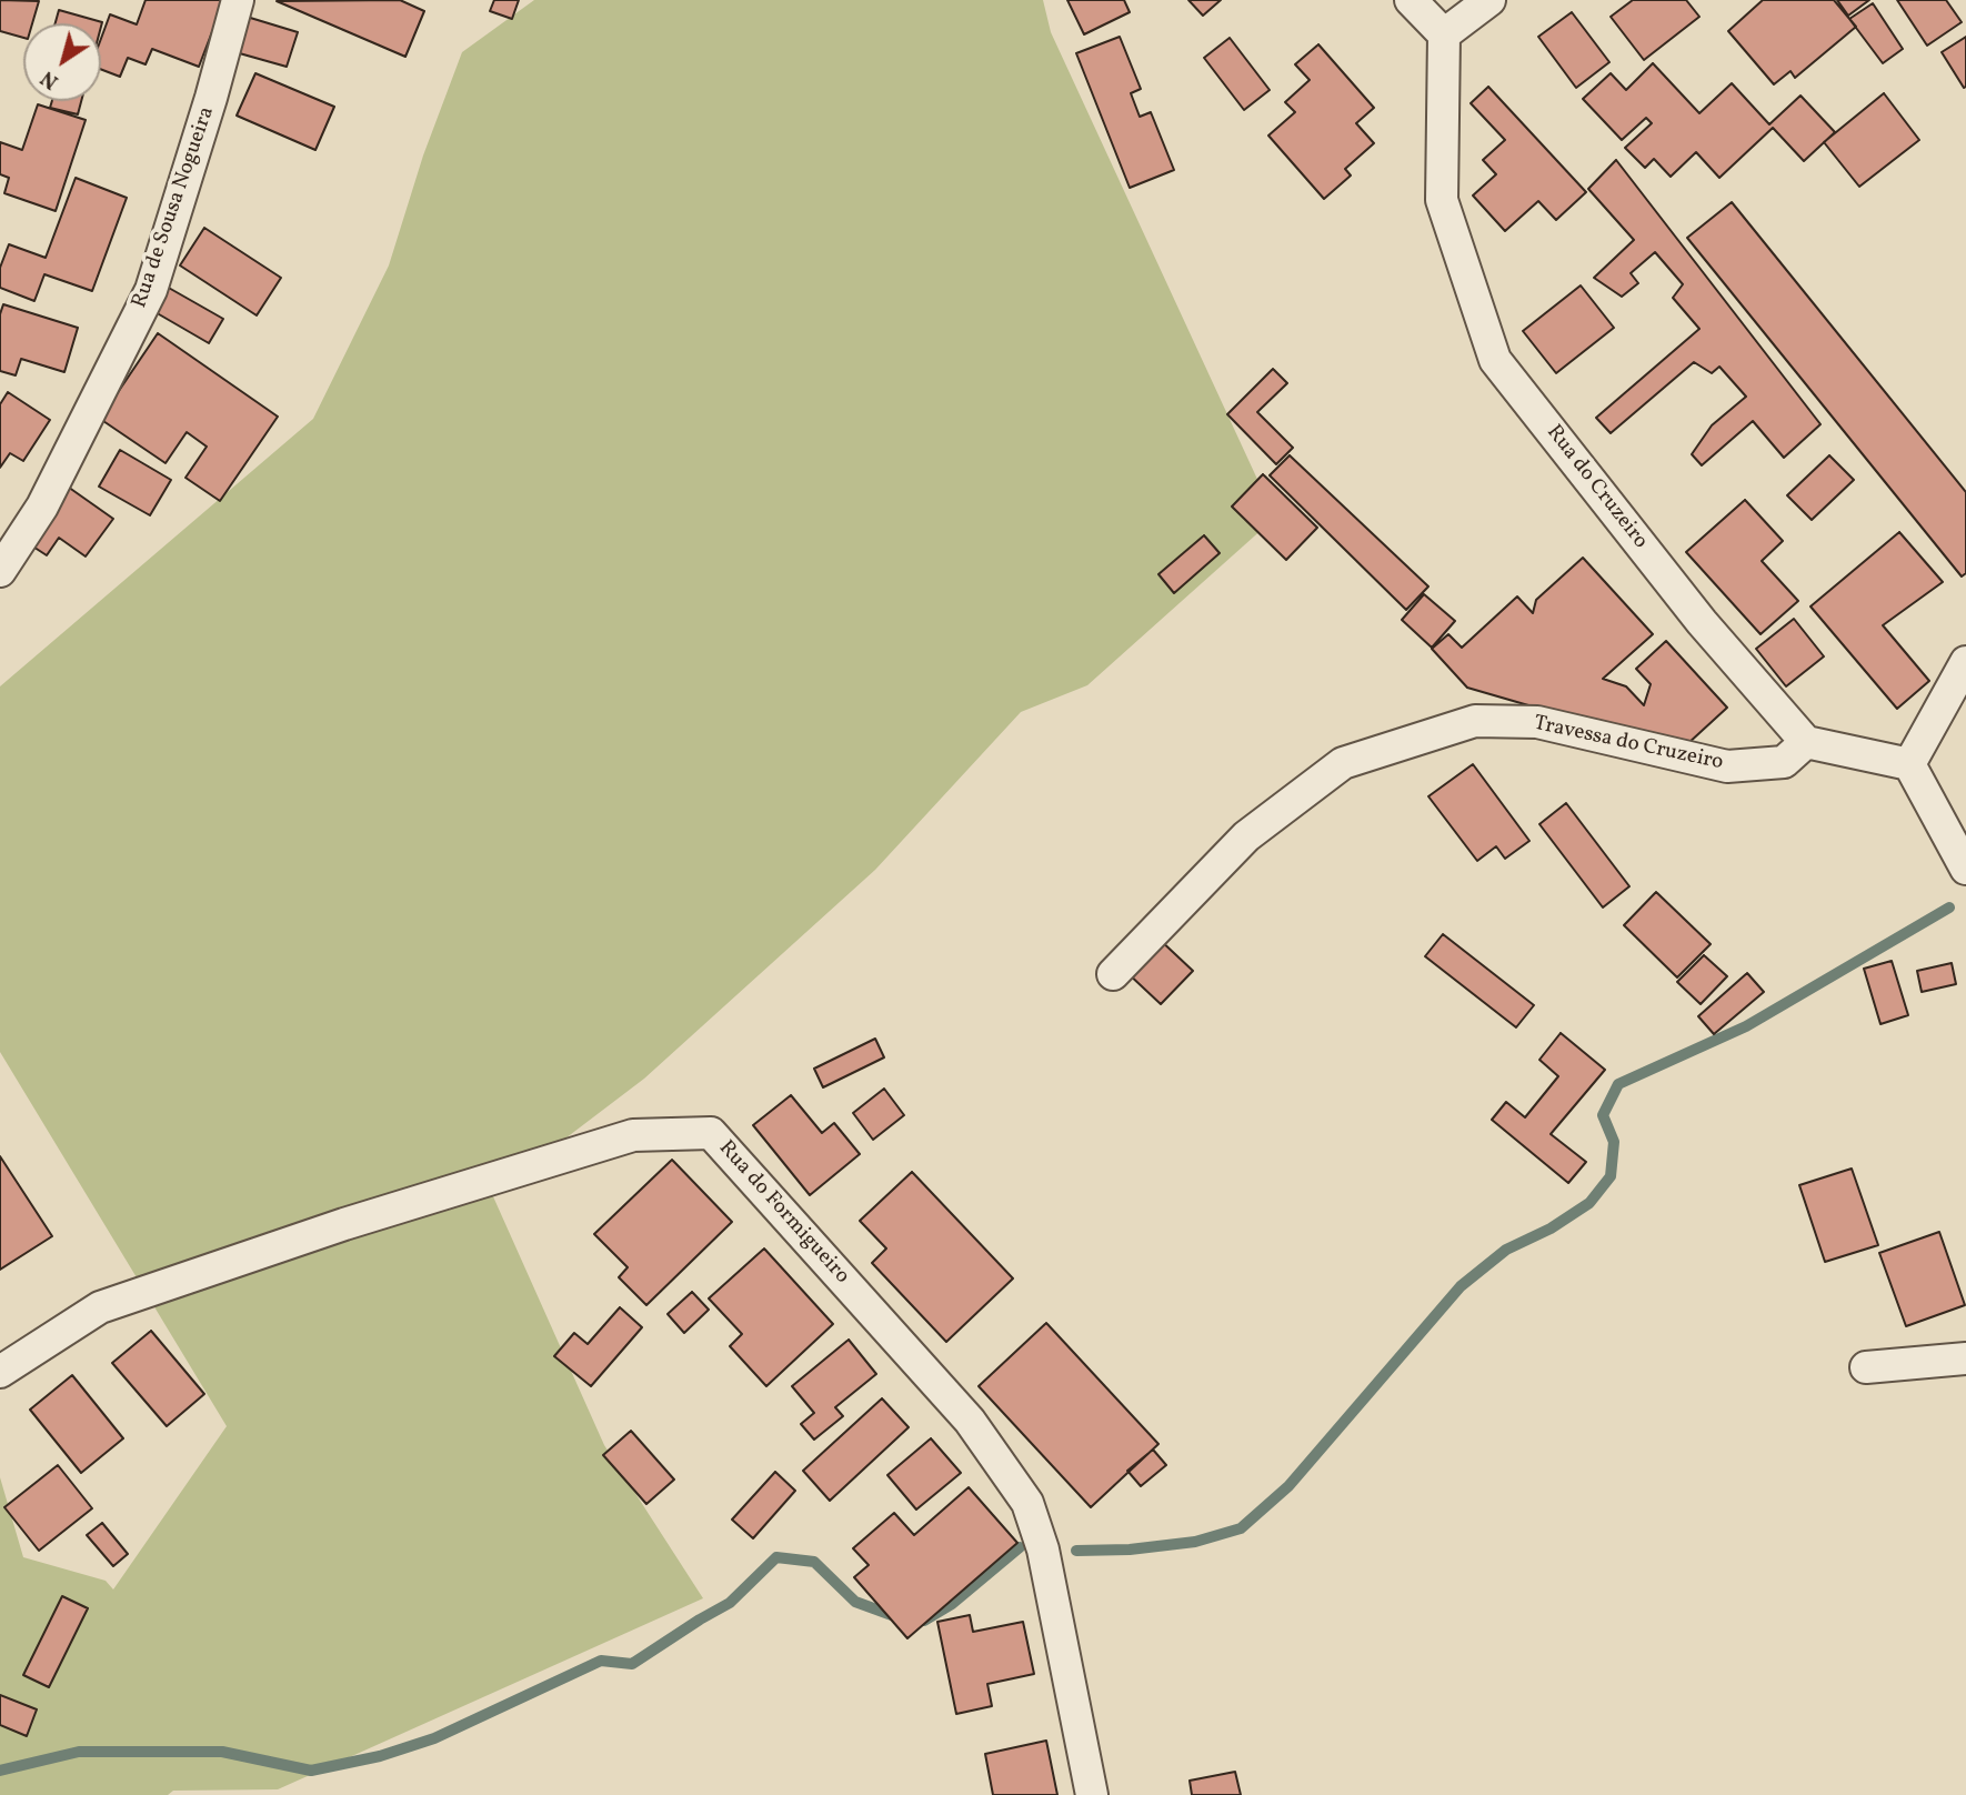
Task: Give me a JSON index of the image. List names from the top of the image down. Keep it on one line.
{"streets":{"street":["Rua de Sousa Nogueira","Rua do Cruzeiro","Travessa do Cruzeiro","Rua do Formigueiro"]},"crossings":[["Rua do Cruzeiro","Travessa do Cruzeiro"]],"north":"bottom left"}
